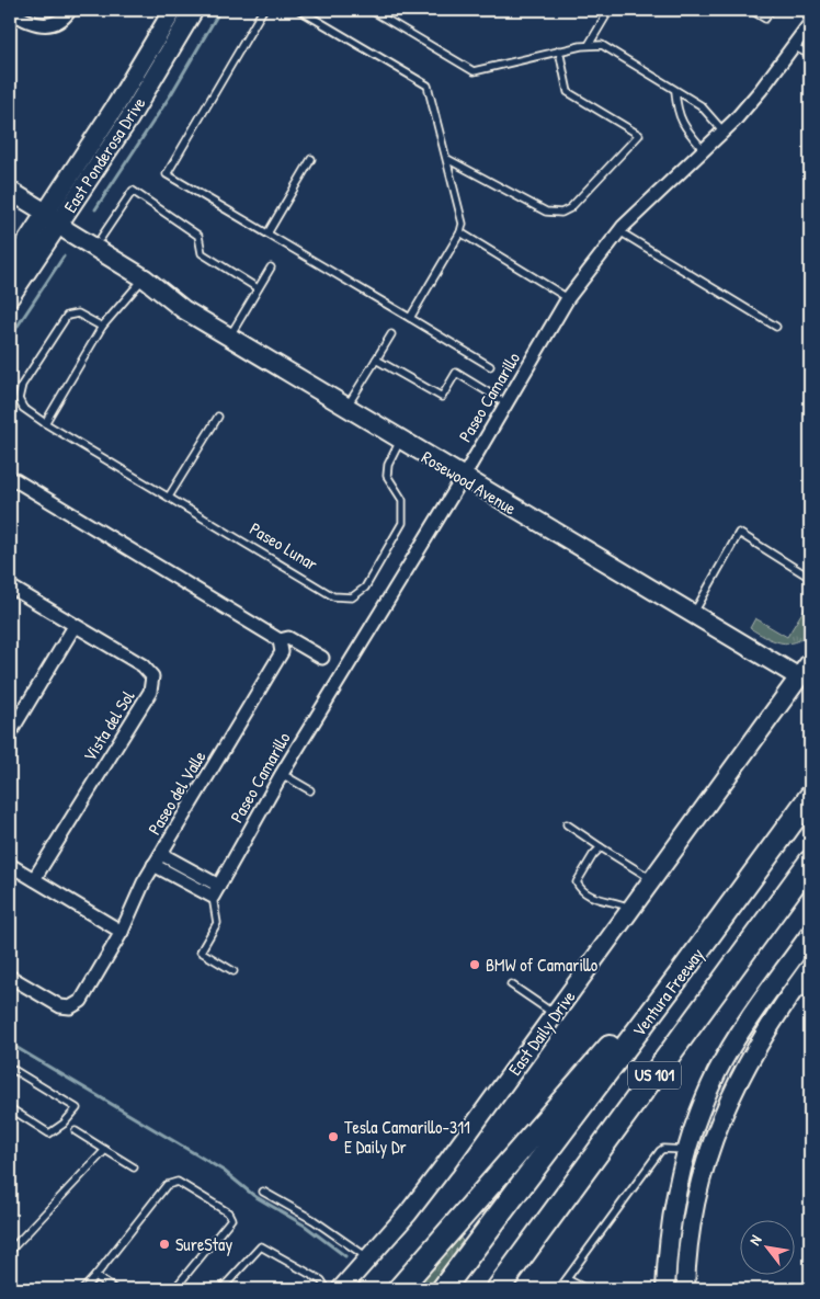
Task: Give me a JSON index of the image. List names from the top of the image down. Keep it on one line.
{"streets":{"highway":["Ventura Freeway","US 101"],"main road":["East Ponderosa Drive","Rosewood Avenue","East Daily Drive"],"street":["Paseo Camarillo","Vista del Sol","Paseo del Valle"],"lane":["Paseo Lunar"]},"crossings":[["East Ponderosa Drive","Rosewood Avenue"],["Paseo Camarillo","Rosewood Avenue"],["Rosewood Avenue","Paseo Lunar"],["Rosewood Avenue","East Daily Drive"]],"places":["BMW of Camarillo","Tesla Camarillo-311 E Daily Dr","SureStay"],"north":"top left"}
